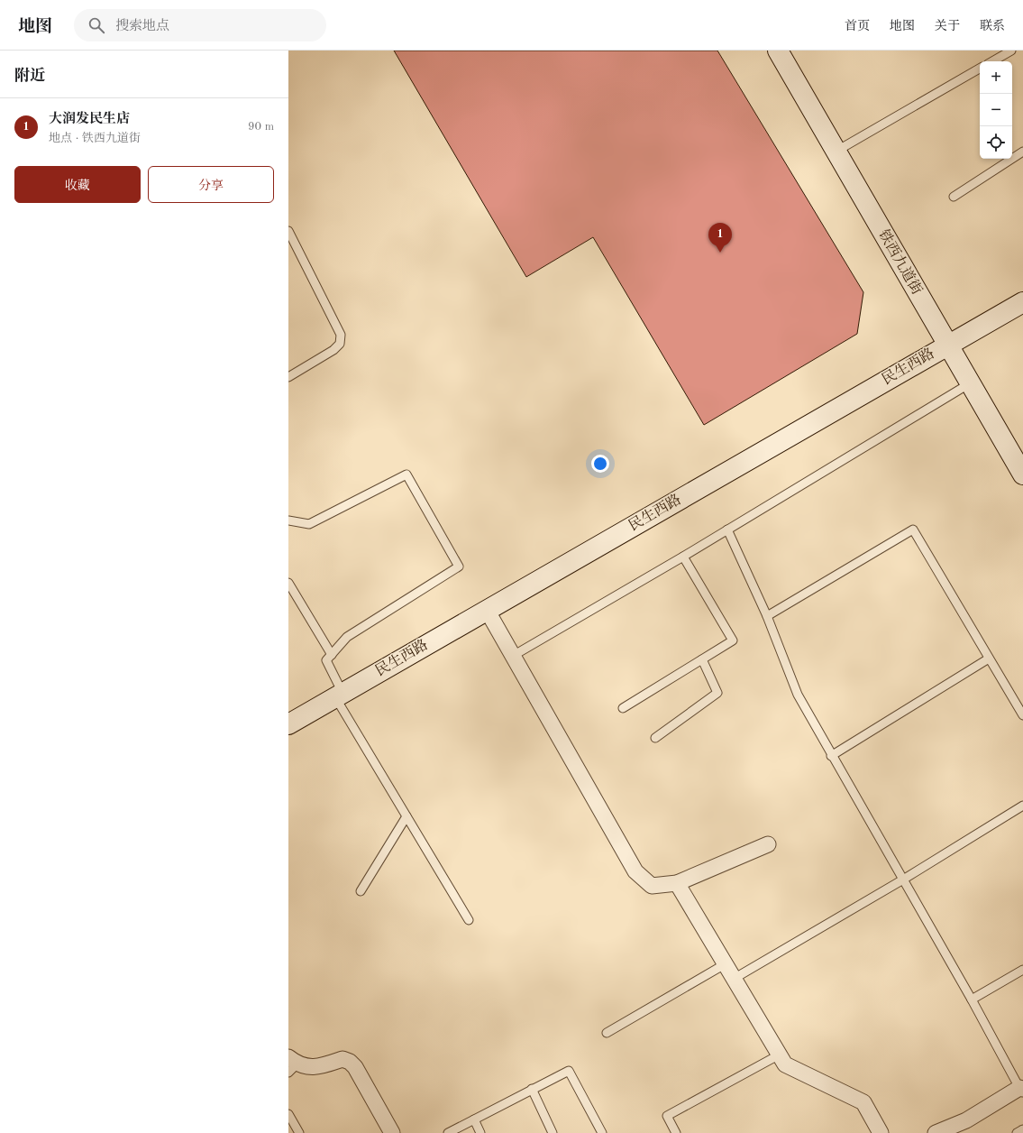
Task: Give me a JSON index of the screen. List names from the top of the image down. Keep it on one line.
{"streets":{"main road":["铁西九道街","民生西路"]},"crossings":[["铁西九道街","民生西路"]],"page":{"header":"地图","search":"搜索地点","nav":["首页","地图","关于","联系"],"heading":"附近","map_buttons":["+","−"],"list":[{"mark":"1","name":"大润发民生店","note":"地点 · 铁西九道街","value":"90 m"}],"buttons":["收藏","分享"],"pins":"1"}}
